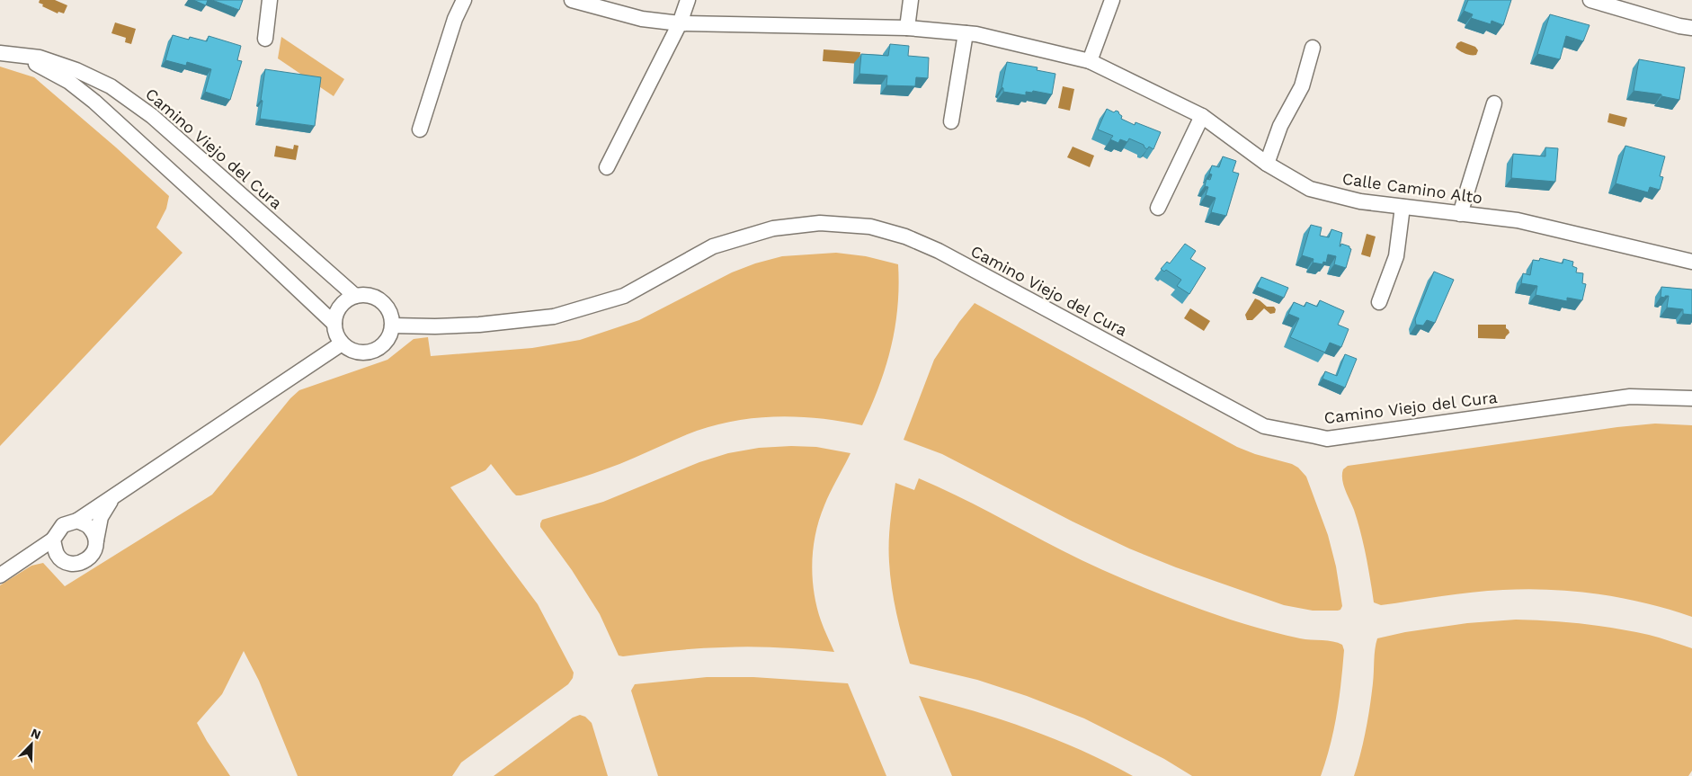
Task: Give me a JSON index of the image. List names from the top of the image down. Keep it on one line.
{"streets":{"street":["Camino Viejo del Cura","Calle Camino Alto"]},"north":"top right"}
